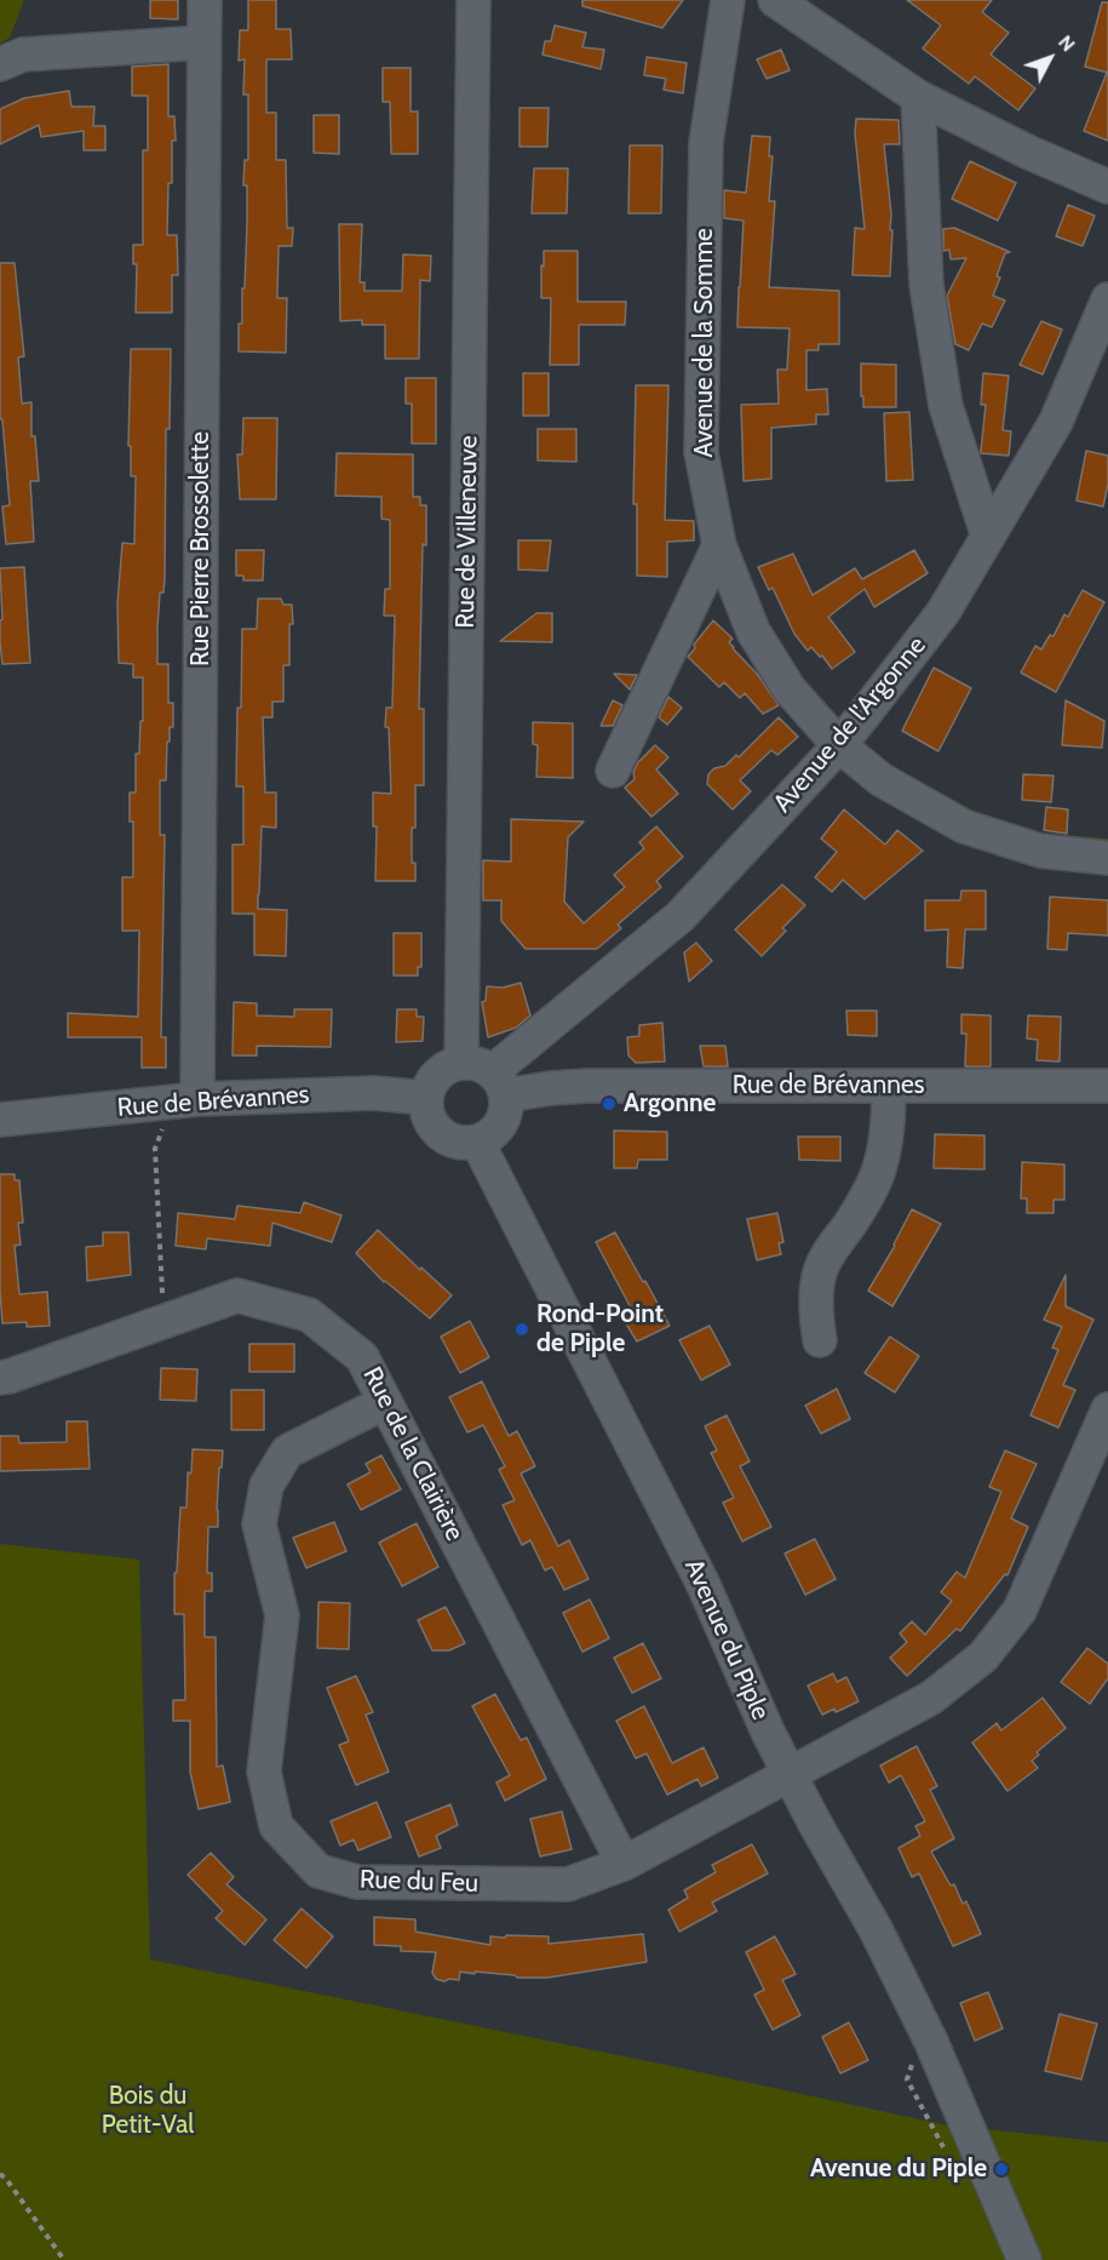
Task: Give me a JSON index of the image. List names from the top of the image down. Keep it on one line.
{"streets":{"street":["Avenue de la Somme","Rue de Villeneuve","Rue Pierre Brossolette","Avenue de l'Argonne","Rue de Brévannes","Rue de la Clairière","Avenue du Piple","Rue du Feu"]},"crossings":[["Avenue de la Somme","Avenue de l'Argonne"],["Rue de Villeneuve","Avenue de l'Argonne"],["Rue de Villeneuve","Rue de Brévannes"],["Rue de Villeneuve","Avenue du Piple"],["Rue Pierre Brossolette","Rue de Brévannes"],["Avenue de l'Argonne","Rue de Brévannes"],["Avenue de l'Argonne","Avenue du Piple"],["Rue de Brévannes","Avenue du Piple"],["Rue de la Clairière","Rue du Feu"],["Avenue du Piple","Rue du Feu"]],"parks":["Bois du Petit-Val"],"places":["Argonne","Rond-Point de Piple","Avenue du Piple"],"north":"top right"}
